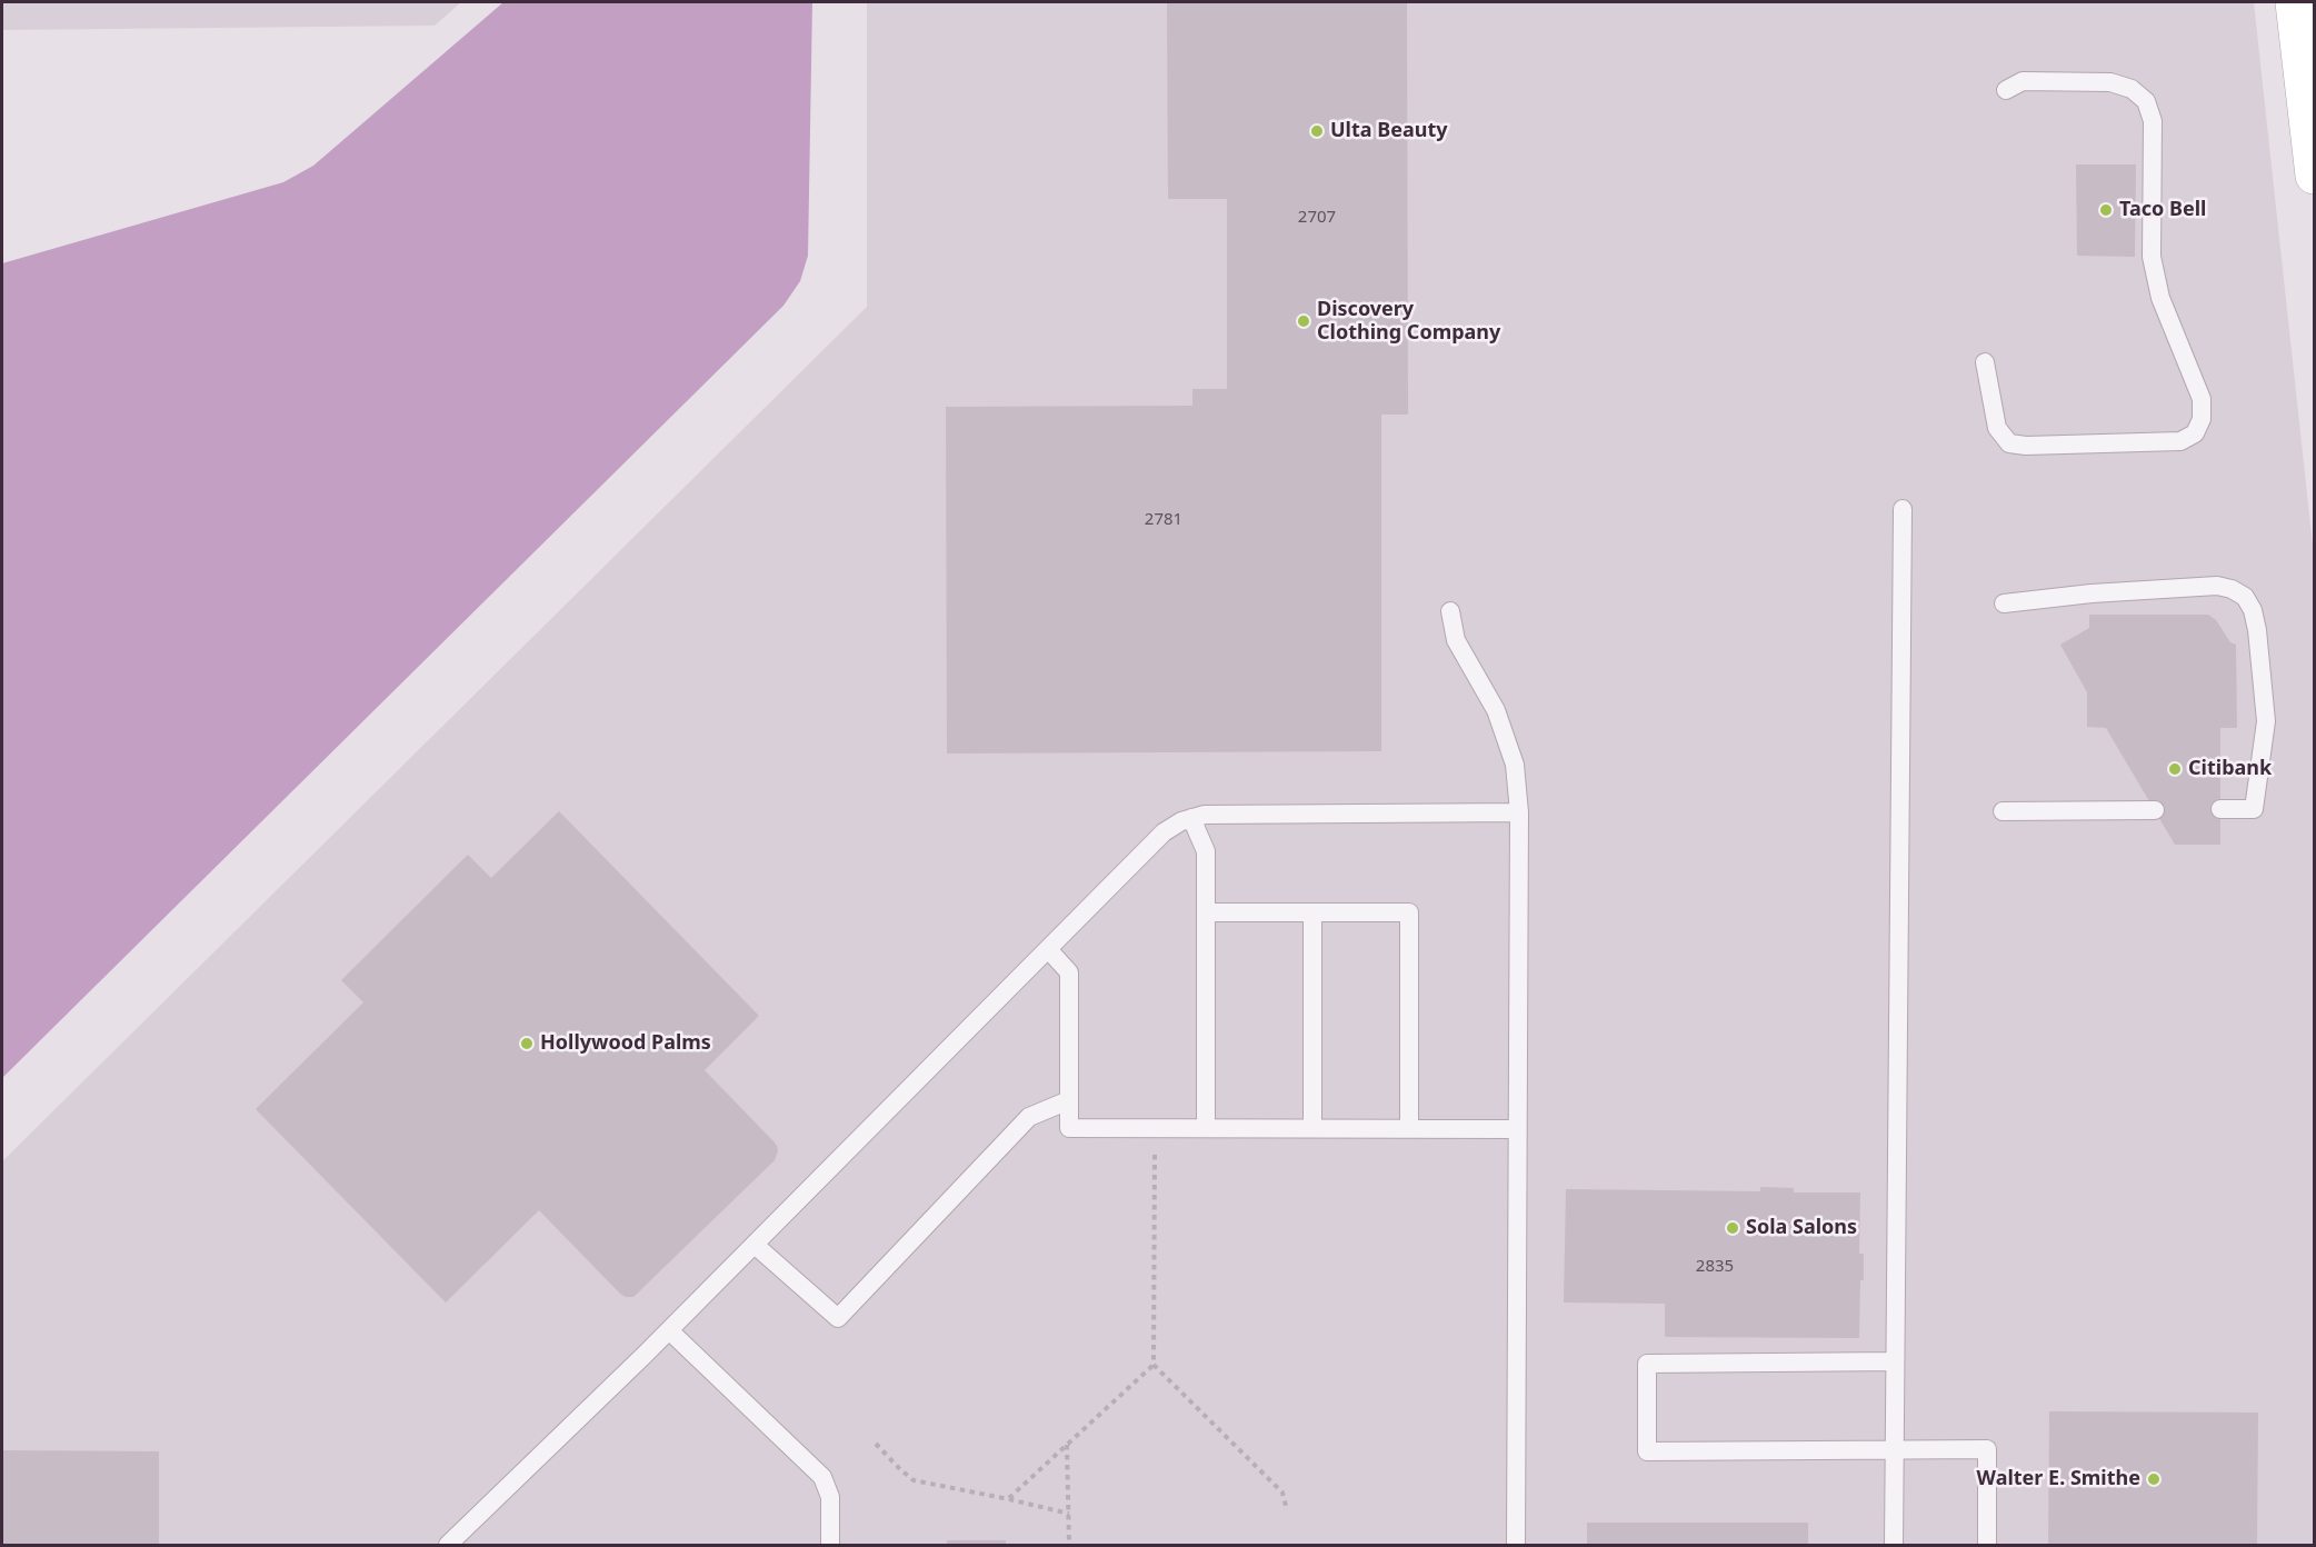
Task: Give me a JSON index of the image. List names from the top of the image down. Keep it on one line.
{"places":["Ulta Beauty","Taco Bell","Discovery Clothing Company","Citibank","Hollywood Palms","Sola Salons","Walter E. Smithe"],"house_numbers":["2707","2781","2835"]}
